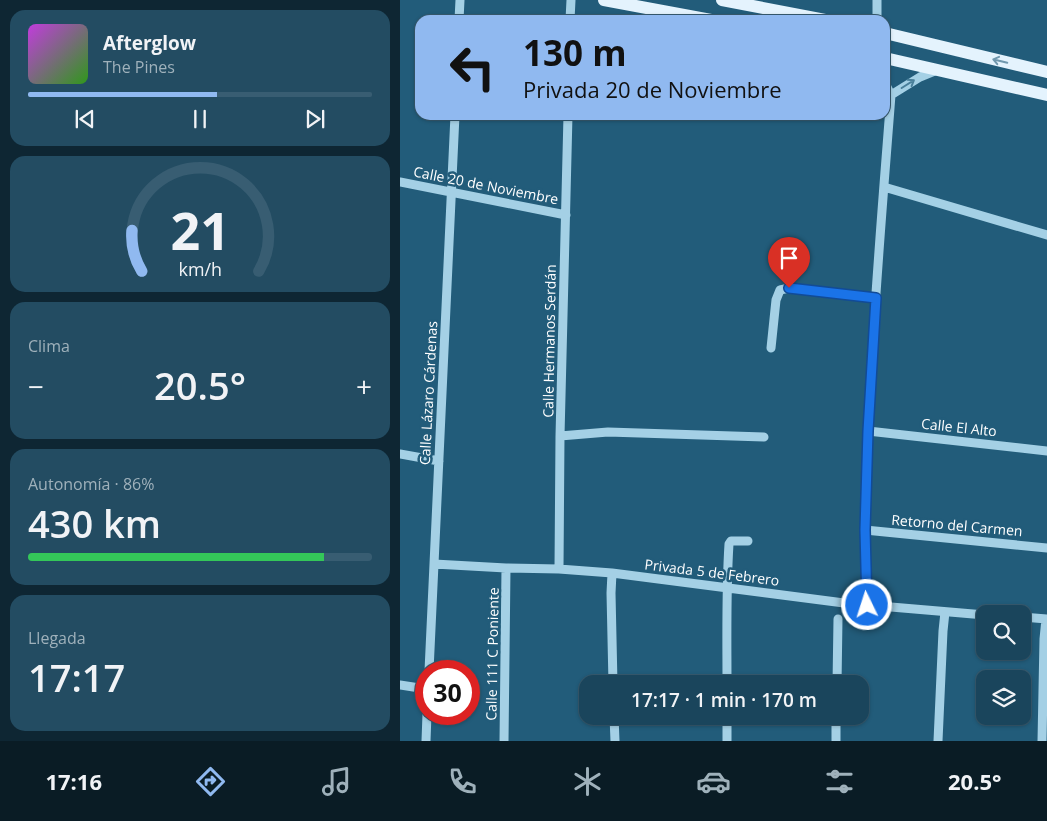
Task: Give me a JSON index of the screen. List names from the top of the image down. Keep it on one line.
{"streets":{"street":["Calle 20 de Noviembre","Calle Hermanos Serdán","Calle Lázaro Cárdenas","Calle El Alto","Retorno del Carmen","Privada 5 de Febrero","Calle 111 C Poniente"]},"crossings":[["Calle 20 de Noviembre","Calle Hermanos Serdán"],["Calle 20 de Noviembre","Calle Lázaro Cárdenas"],["Calle Hermanos Serdán","Privada 5 de Febrero"],["Calle Lázaro Cárdenas","Privada 5 de Febrero"],["Privada 5 de Febrero","Calle 111 C Poniente"]],"page":{"turn":["130 m","Privada 20 de Noviembre"],"song":["Afterglow","The Pines"],"tile":["Clima",["Autonomía · 86%","430 km"],["Llegada","17:17"]],"heat":["−","20.5°","+"],"limit":"30","trip":"17:17 · 1 min · 170 m","tabs":["17:16","20.5°"],"gauge":["21","km/h"]}}
